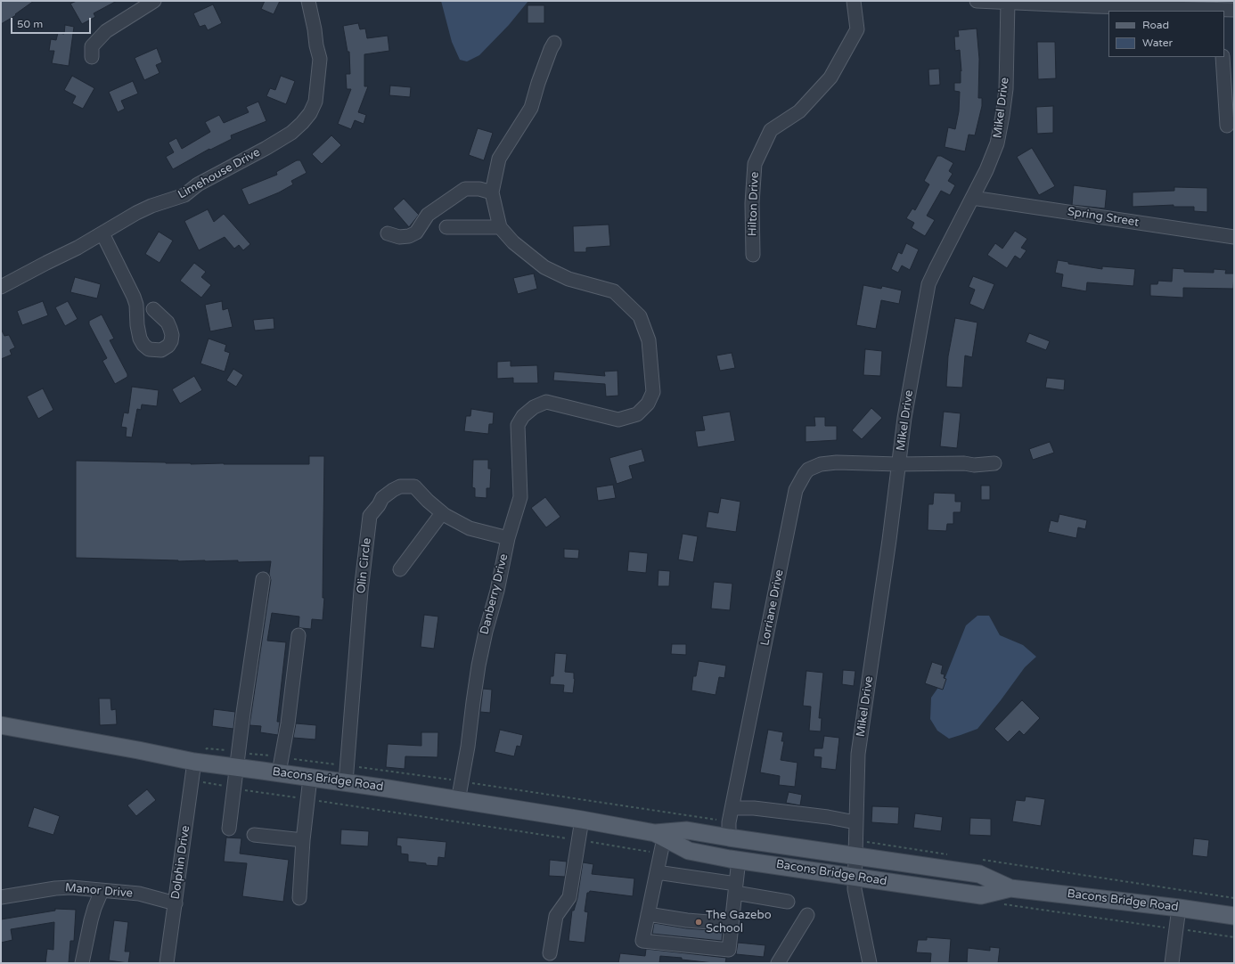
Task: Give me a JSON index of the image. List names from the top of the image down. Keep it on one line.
{"streets":{"main road":["Bacons Bridge Road"],"street":["Mikel Drive","Limehouse Drive","Hilton Drive","Spring Street","Olin Circle","Danberry Drive","Lorriane Drive","Dolphin Drive","Manor Drive"]},"crossings":[["Mikel Drive","Spring Street"],["Mikel Drive","Lorriane Drive"],["Mikel Drive","Bacons Bridge Road"],["Olin Circle","Danberry Drive"],["Olin Circle","Bacons Bridge Road"],["Danberry Drive","Bacons Bridge Road"],["Lorriane Drive","Bacons Bridge Road"],["Bacons Bridge Road","Dolphin Drive"],["Dolphin Drive","Manor Drive"]],"places":["The Gazebo School"],"legend":["Road","Water"],"scale_bar":"50 m"}
